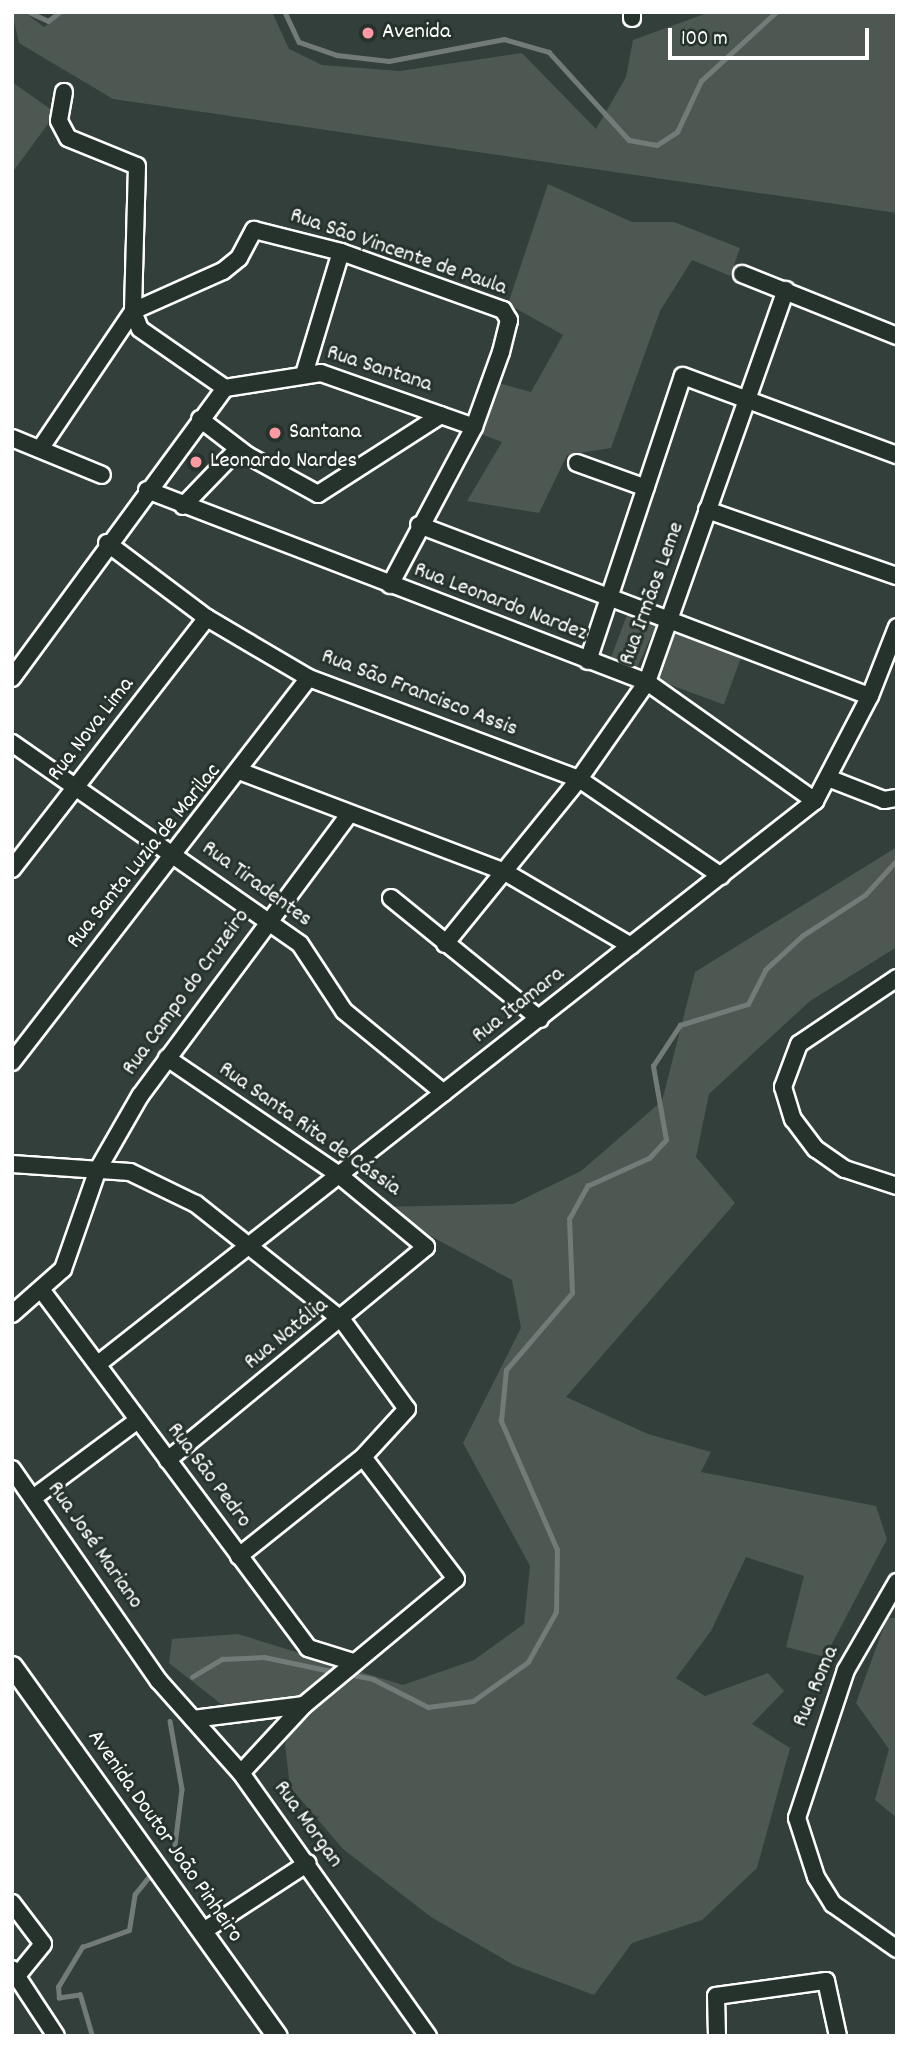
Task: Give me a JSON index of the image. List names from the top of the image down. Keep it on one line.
{"streets":{"main road":["Avenida Doutor João Pinheiro"],"street":["Rua São Vincente de Paula","Rua Santana","Rua Irmãos Leme","Rua Leonardo Nardez","Rua São Francisco Assis","Rua Nova Lima","Rua Santa Luzia de Marilac","Rua Tiradentes","Rua Campo do Cruzeiro","Rua Itamara","Rua Santa Rita de Cássia","Rua Natália","Rua São Pedro","Rua José Mariano","Rua Roma","Rua Morgan"]},"crossings":[["Rua São Vincente de Paula","Rua Santana"],["Rua Irmãos Leme","Rua Leonardo Nardez"],["Rua Irmãos Leme","Rua São Francisco Assis"],["Rua Leonardo Nardez","Rua Itamara"],["Rua São Francisco Assis","Rua Nova Lima"],["Rua São Francisco Assis","Rua Santa Luzia de Marilac"],["Rua São Francisco Assis","Rua Itamara"],["Rua Nova Lima","Rua Tiradentes"],["Rua Santa Luzia de Marilac","Rua Tiradentes"],["Rua Tiradentes","Rua Campo do Cruzeiro"],["Rua Tiradentes","Rua Itamara"],["Rua Campo do Cruzeiro","Rua Santa Rita de Cássia"],["Rua Campo do Cruzeiro","Rua São Pedro"],["Rua Itamara","Rua Santa Rita de Cássia"],["Rua Itamara","Rua São Pedro"],["Rua Santa Rita de Cássia","Rua Natália"],["Rua Natália","Rua São Pedro"],["Rua José Mariano","Rua Morgan"]],"places":["Avenida","Santana","Leonardo Nardes"],"scale_bar":"100 m"}
